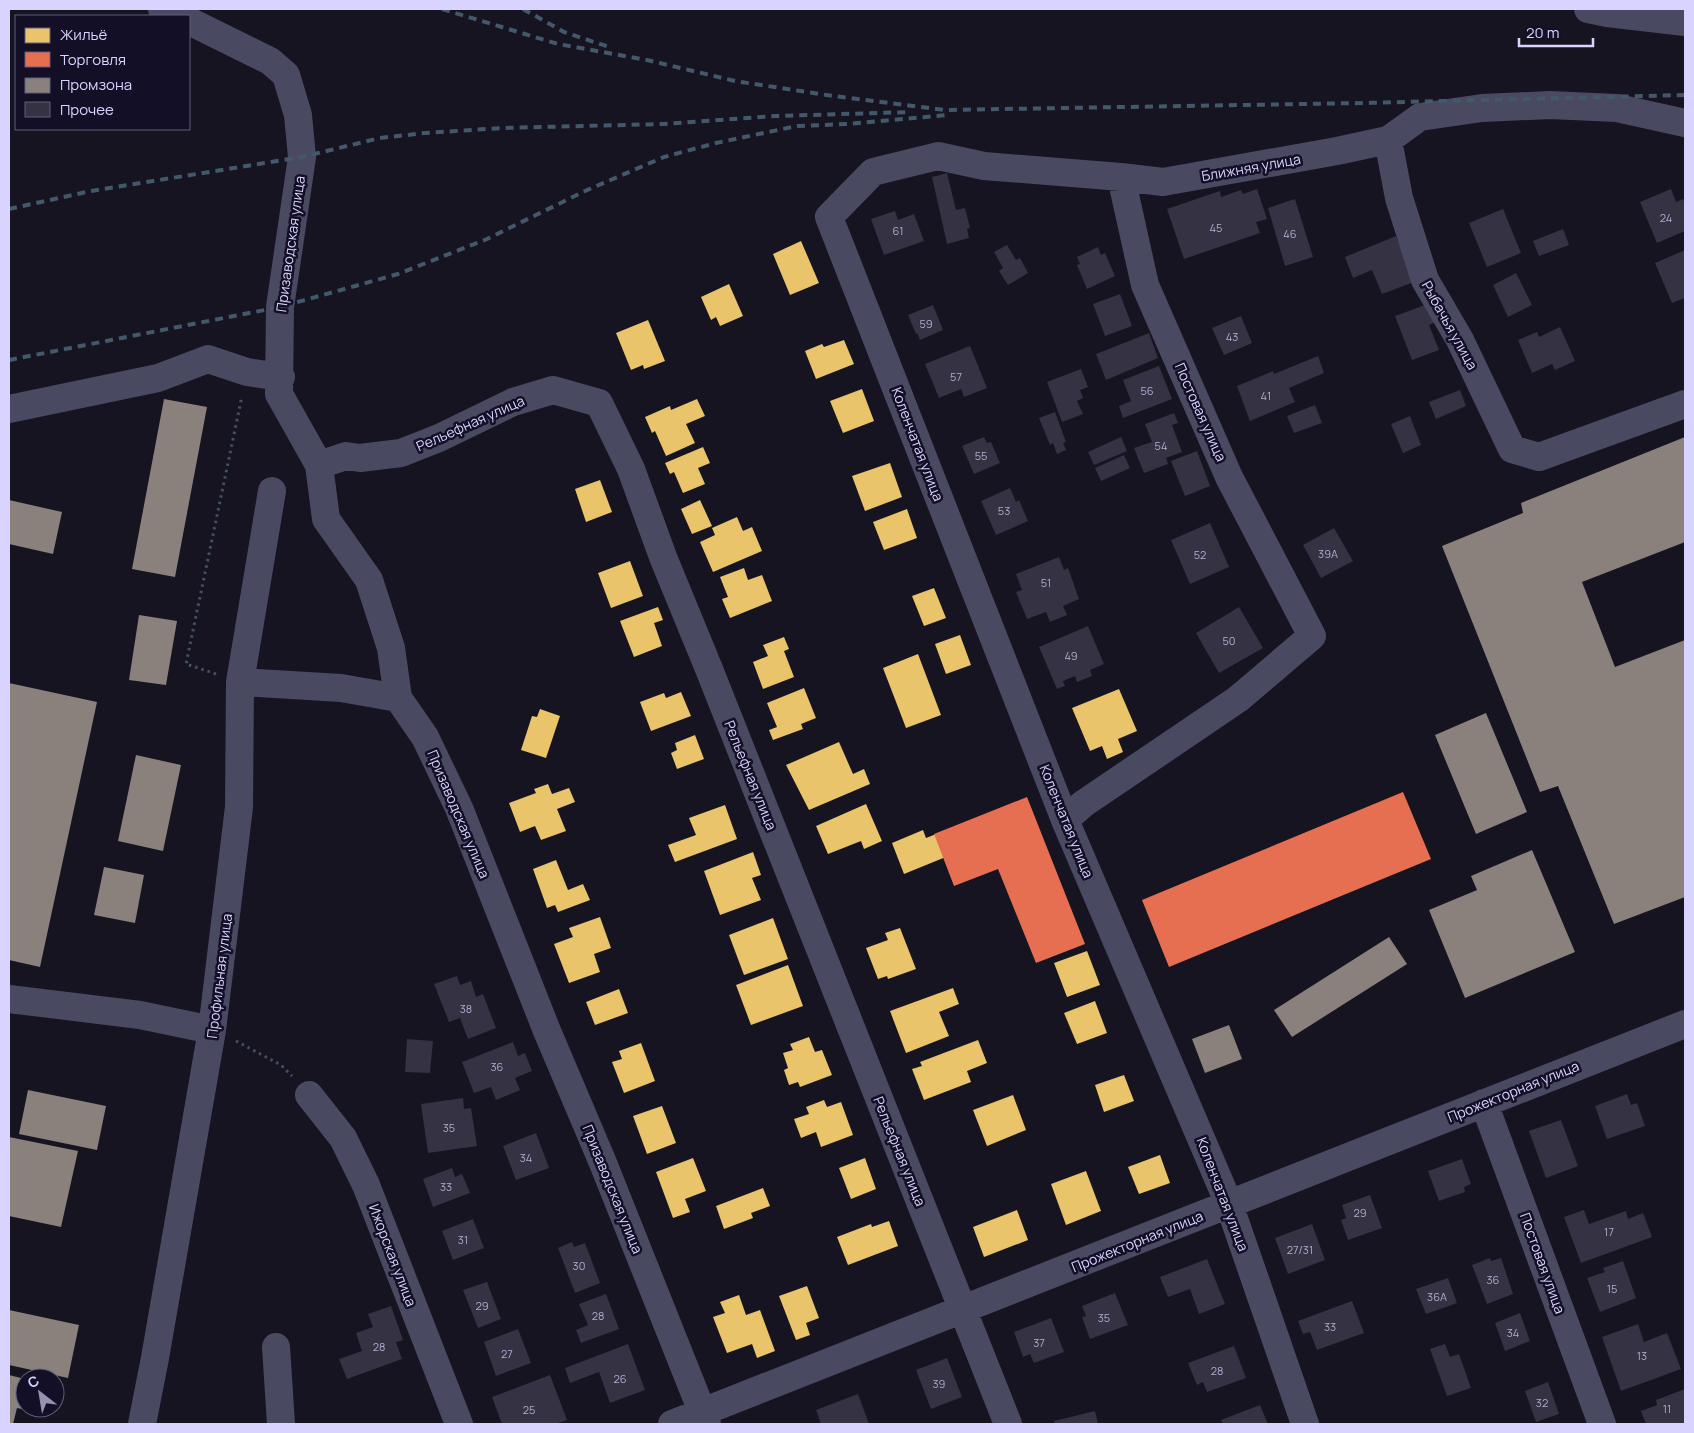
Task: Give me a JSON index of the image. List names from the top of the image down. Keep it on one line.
{"streets":{"street":["Ближняя улица","Призаводская улица","Рыбачья улица","Постовая улица","Рельефная улица","Коленчатая улица","Профильная улица","Прожекторная улица","Ижорская улица"]},"crossings":[["Ближняя улица","Рыбачья улица"],["Ближняя улица","Постовая улица"],["Ближняя улица","Коленчатая улица"],["Призаводская улица","Рельефная улица"],["Призаводская улица","Прожекторная улица"],["Постовая улица","Коленчатая улица"],["Постовая улица","Прожекторная улица"],["Рельефная улица","Прожекторная улица"],["Коленчатая улица","Прожекторная улица"]],"house_numbers":["24","45","61","46","59","43","57","56","41","54","55","53","39А","52","51","50","49","38","36","35","34","33","29","17","31","27/31","30","36","15","36А","29","28","35","33","34","37","28","27","13","28","26","39","32","11","25"],"legend":["Жильё","Торговля","Промзона","Прочее"],"scale_bar":"20 m","north":"top left"}
